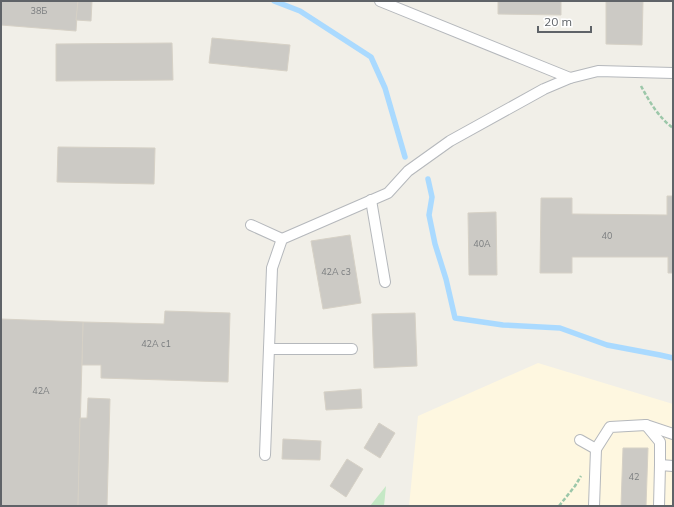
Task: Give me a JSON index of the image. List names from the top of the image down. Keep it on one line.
{"house_numbers":["38Б","40","40А","42А с3","42А с1","42А","42"],"scale_bar":"20 m"}
